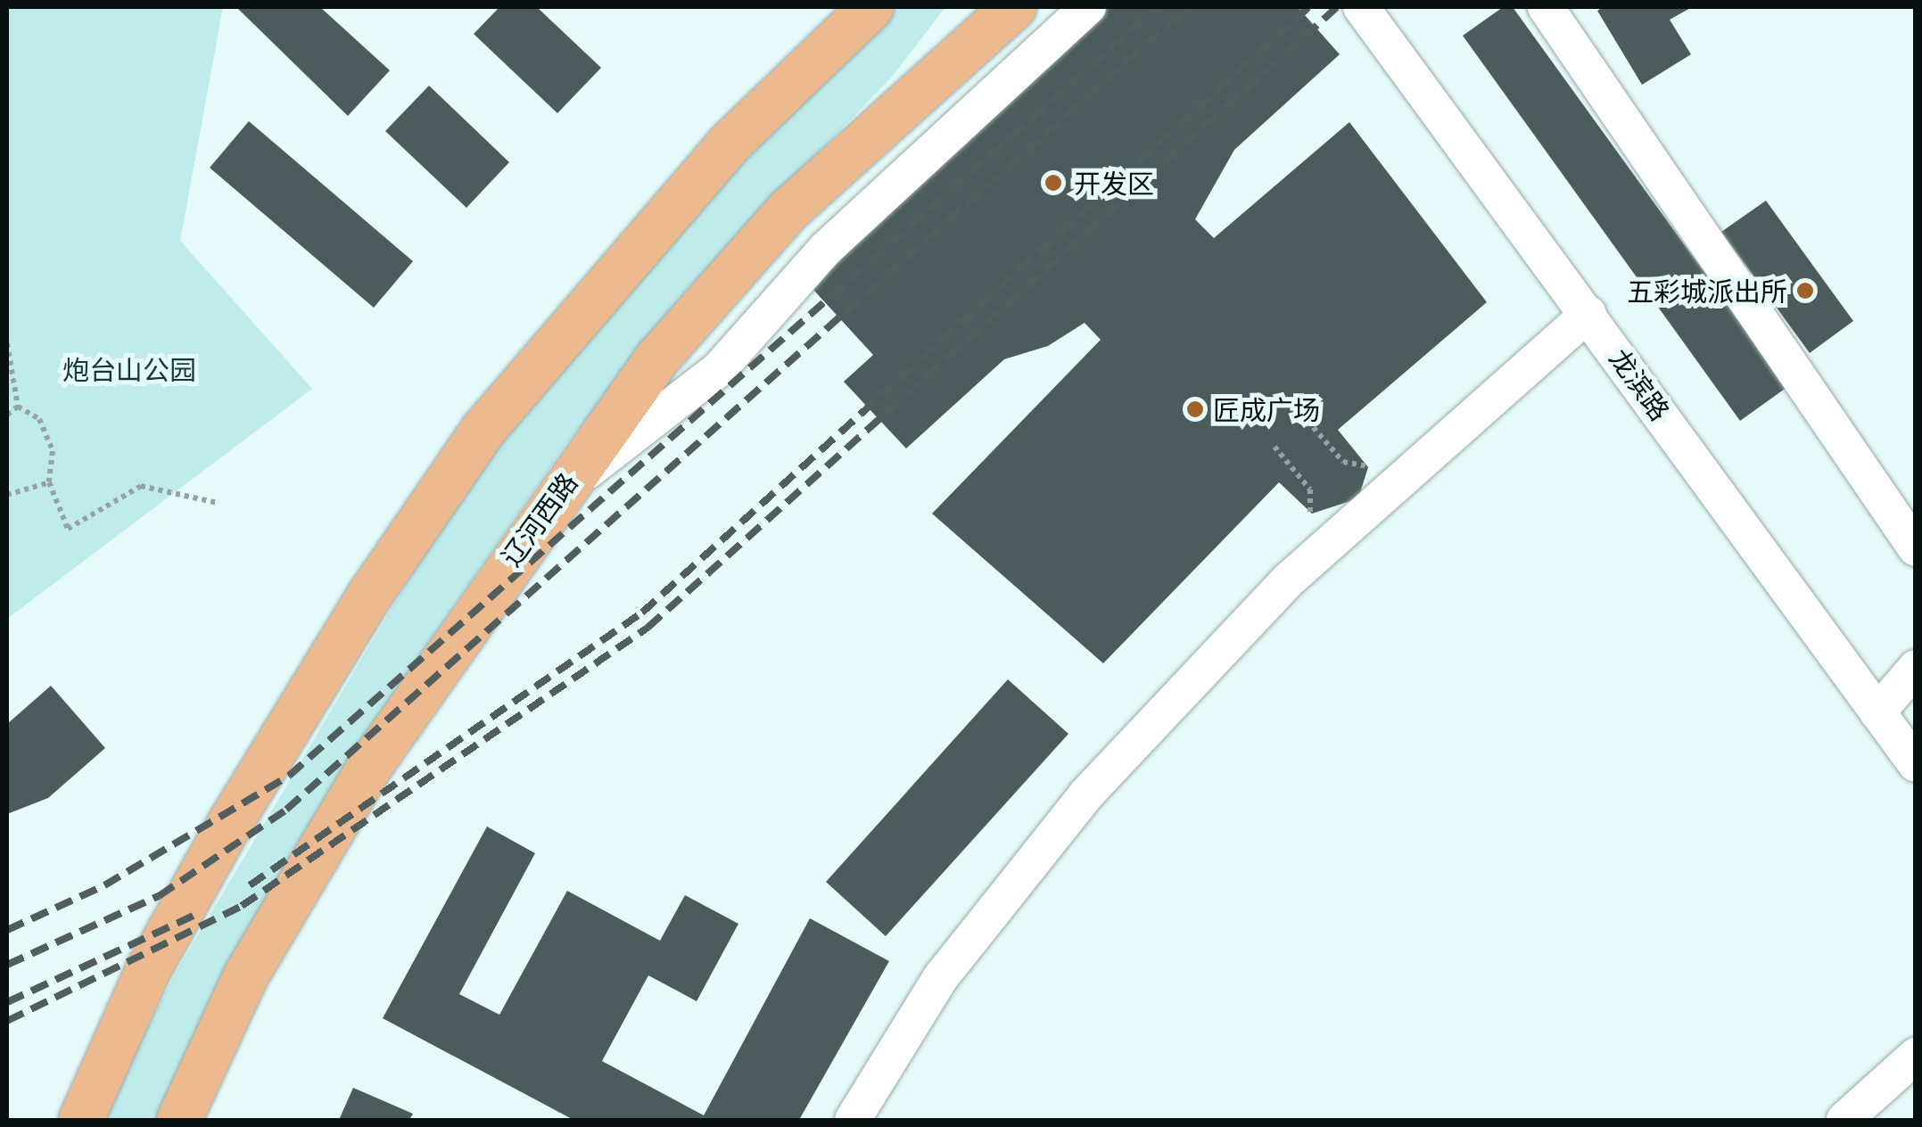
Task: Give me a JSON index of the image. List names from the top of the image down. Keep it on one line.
{"streets":{"main road":["辽河西路"],"street":["龙滨路"]},"parks":["炮台山公园"],"places":["开发区","五彩城派出所","匠成广场"]}
